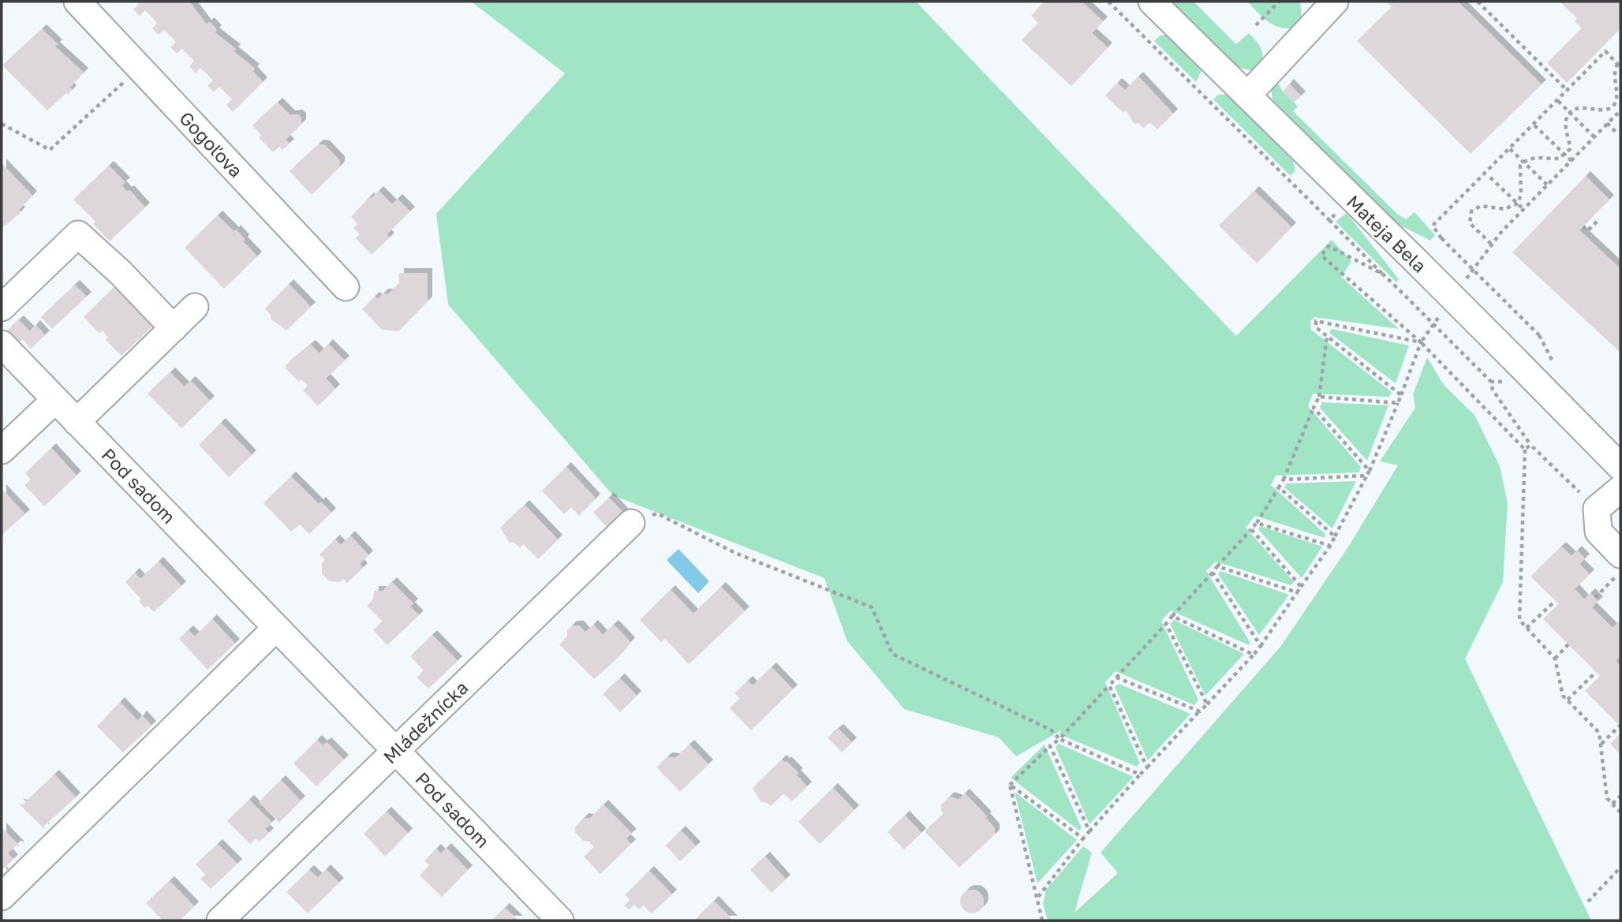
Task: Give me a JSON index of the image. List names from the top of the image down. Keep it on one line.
{"streets":{"street":["Gogoľova","Mateja Bela","Pod sadom","Mládežnícka"]},"crossings":[["Pod sadom","Mládežnícka"]]}
